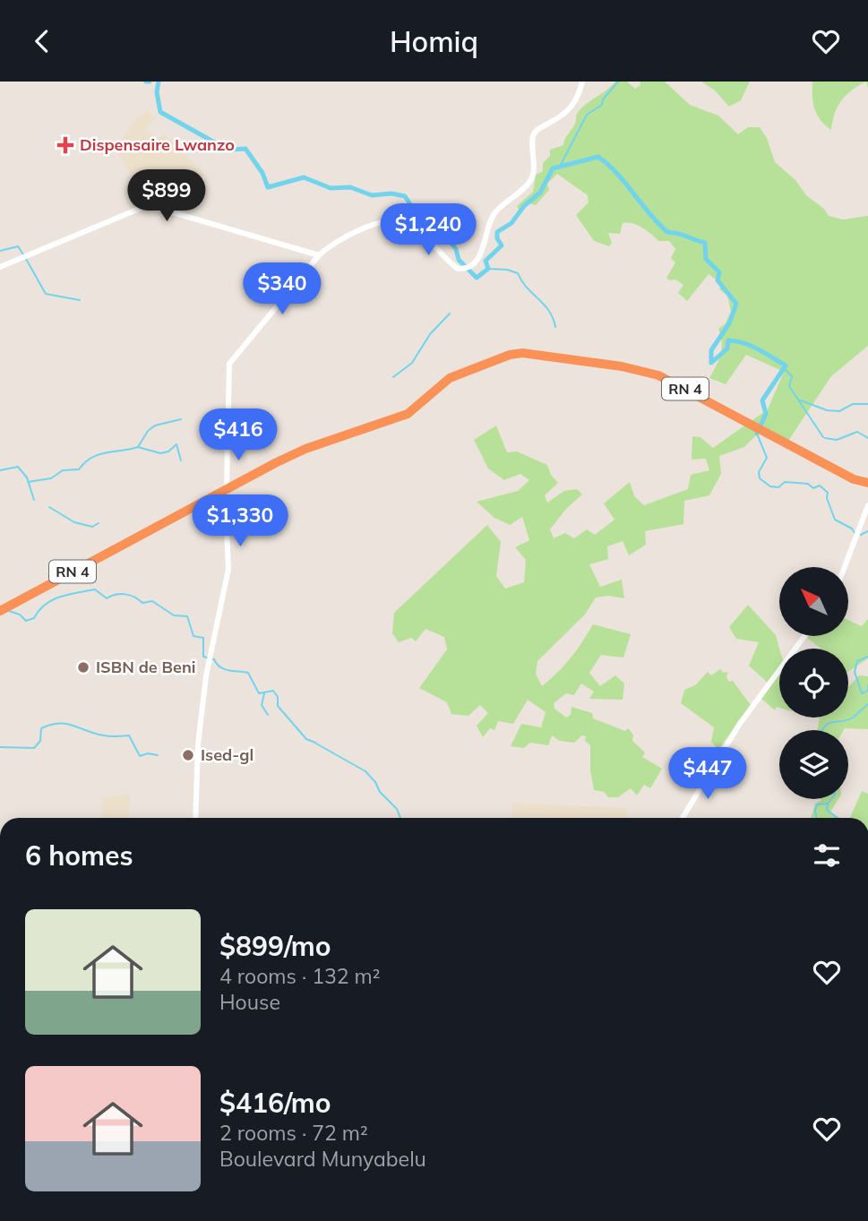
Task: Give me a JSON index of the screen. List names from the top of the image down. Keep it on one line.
{"streets":{"highway":["RN 4"]},"places":{"health":["Dispensaire Lwanzo"],"other":["ISBN de Beni","Ised-gl"]},"north":"top left","page":{"header":"Homiq","price":["$899","$1,240","$340","$416","$1,330","$447"],"heading":"6 homes","list":[{"name":"$899/mo","note":"4 rooms · 132 m² · House"},{"name":"$416/mo","note":"2 rooms · 72 m² · Boulevard Munyabelu"}]}}
